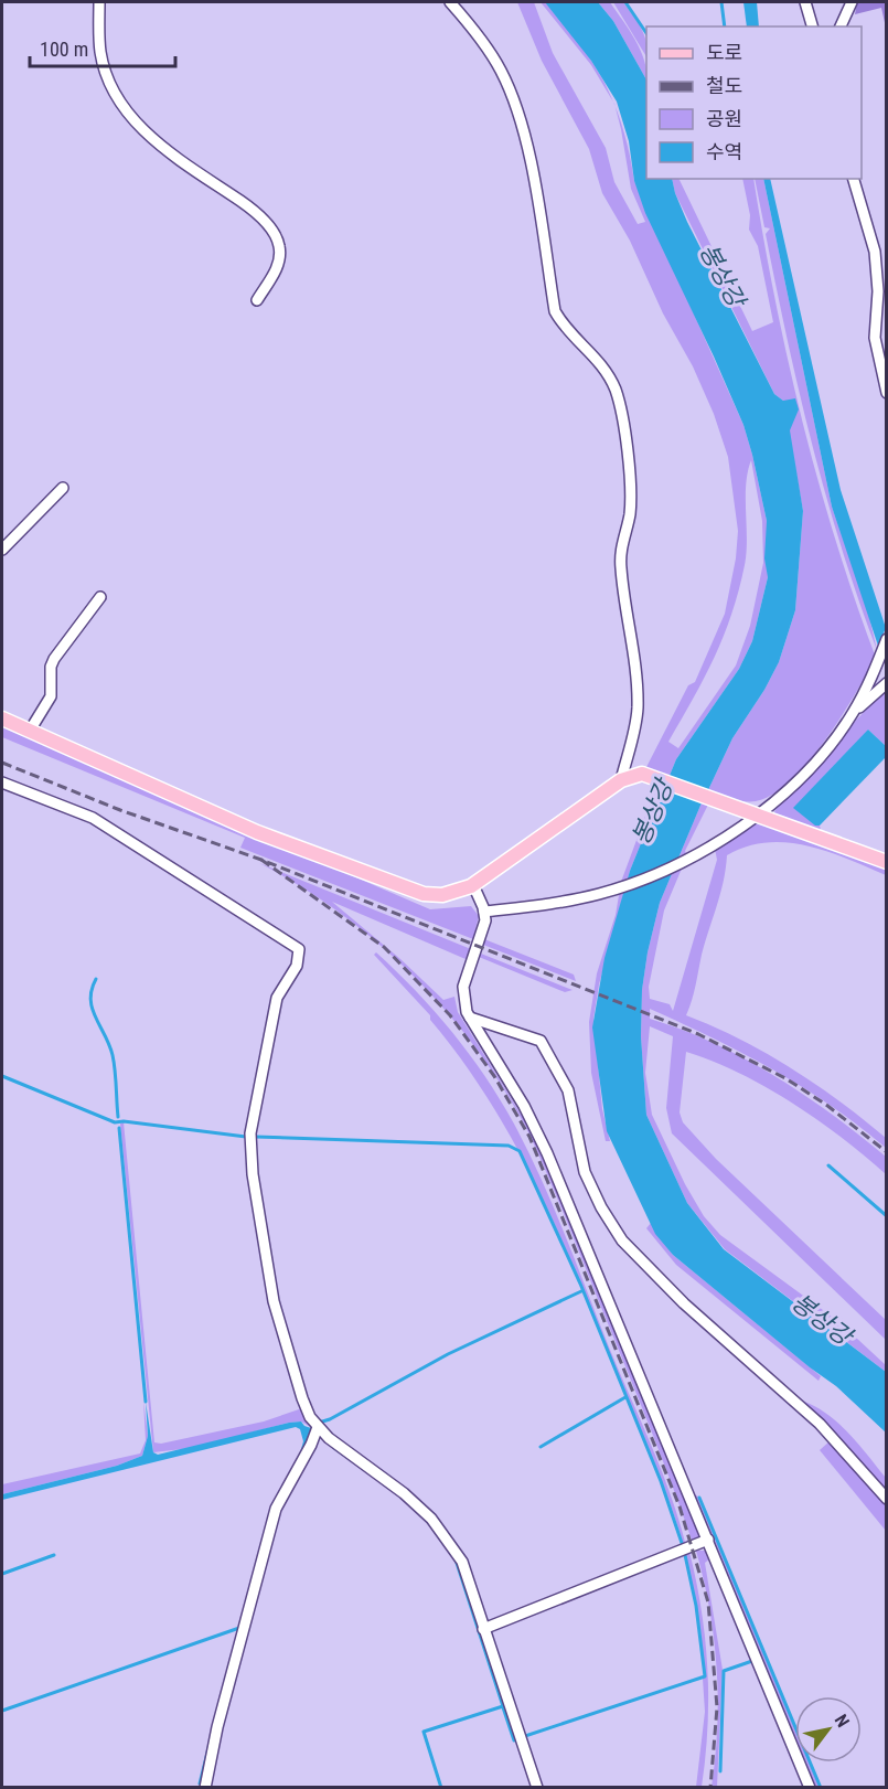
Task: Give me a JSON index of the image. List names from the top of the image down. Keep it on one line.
{"water":["봉상강"],"legend":["도로","철도","공원","수역"],"scale_bar":"100 m","north":"top right"}
